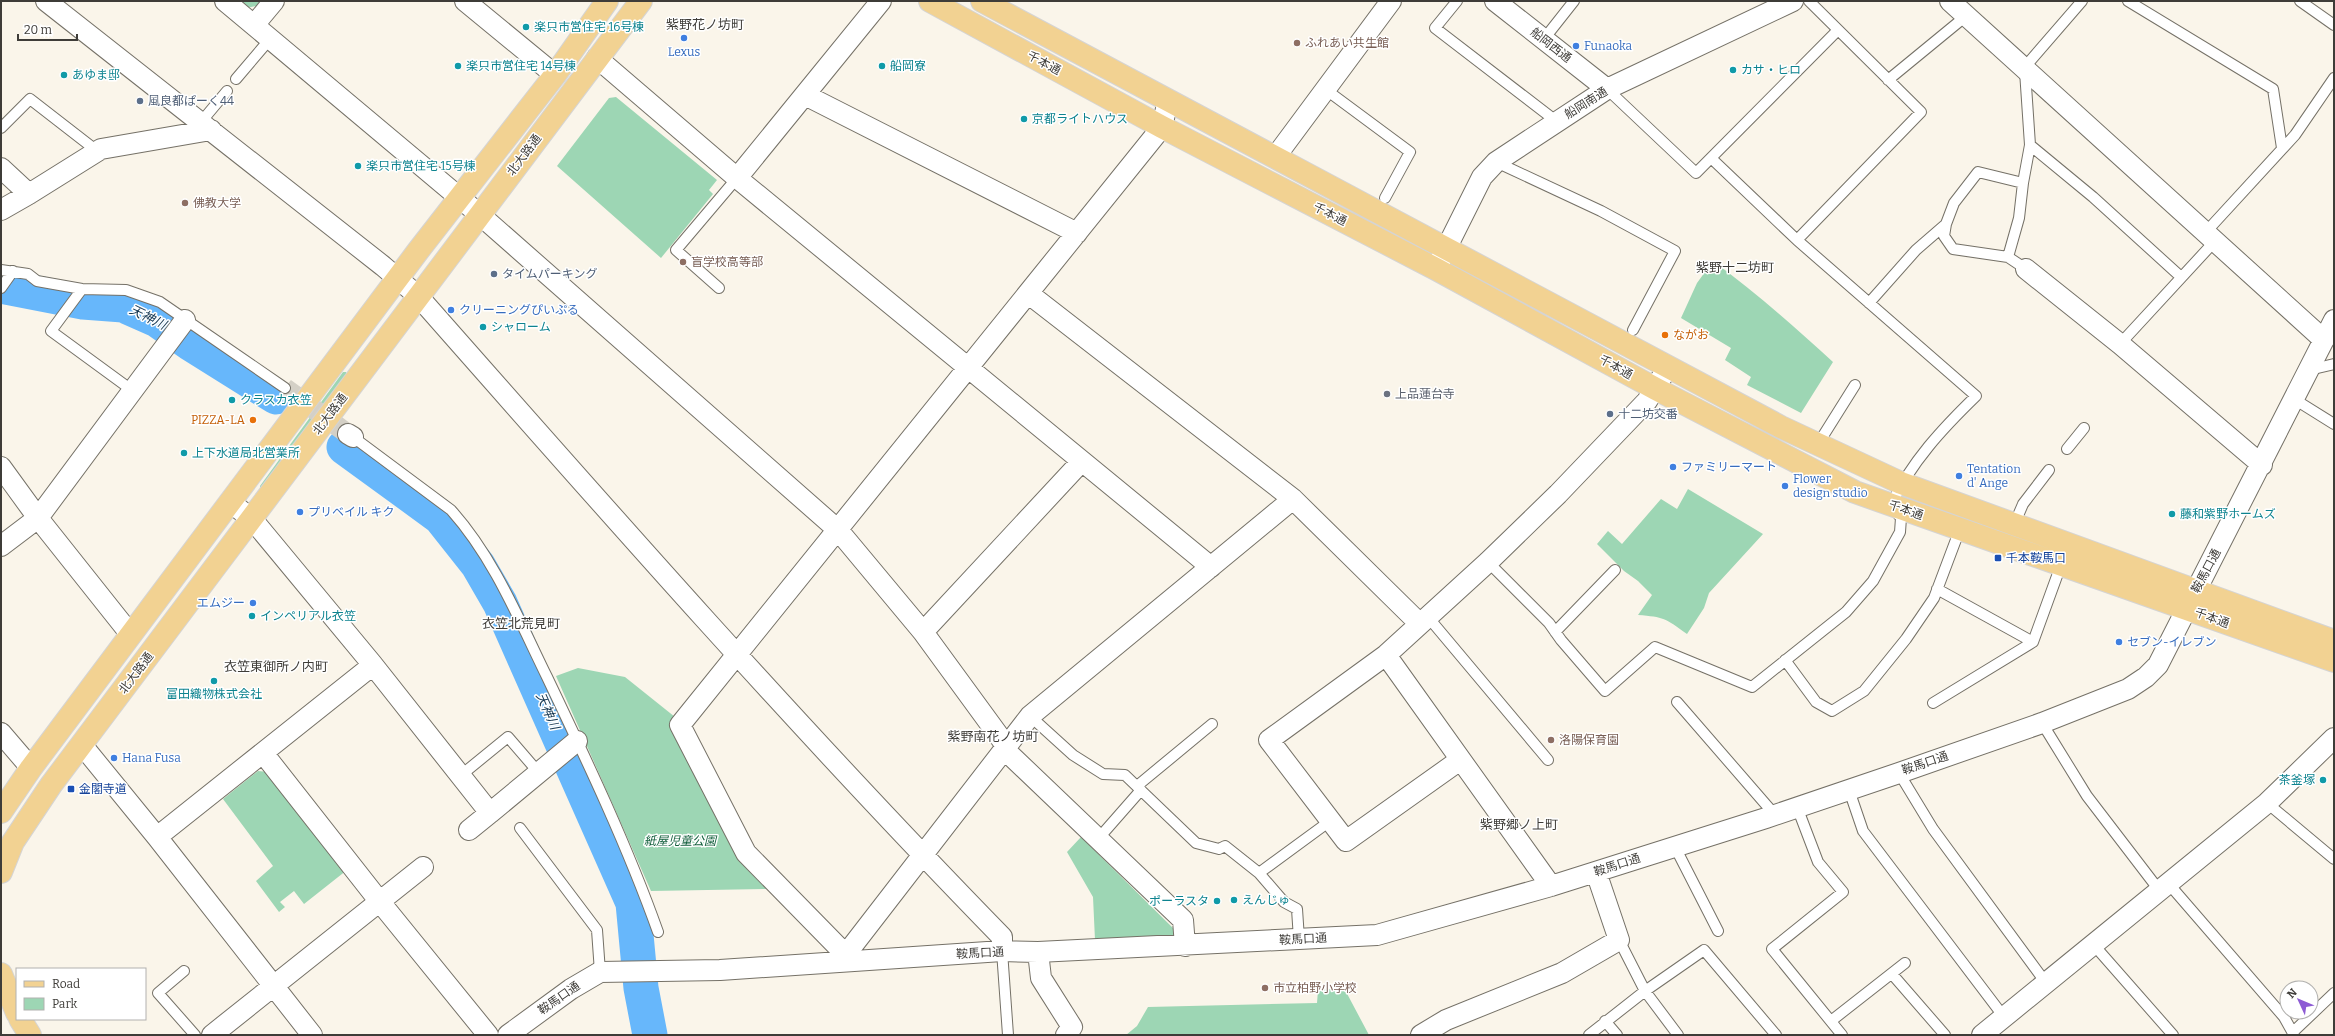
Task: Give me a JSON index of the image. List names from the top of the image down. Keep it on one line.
{"streets":{"main road":["千本通","北大路通"],"street":["船岡西通","船岡南通","鞍馬口通"]},"crossings":[["船岡西通","船岡南通"],["千本通","船岡南通"],["千本通","鞍馬口通"]],"districts":["紫野花ノ坊町","紫野十二坊町","衣笠北荒見町","衣笠東御所ノ内町","紫野南花ノ坊町","紫野郷ノ上町"],"water":["天神川"],"parks":["紙屋児童公園"],"places":{"other":["楽只市営住宅 16号棟","Lexus","ふれあい共生館","Funaoka","楽只市営住宅 14号棟","船岡寮","カサ・ヒロ","あゆま邸","風良都ぱーく44","京都ライトハウス","楽只市営住宅 15号棟","佛教大学","盲学校高等部","タイムパーキング","クリーニングぴいぷる","シャローム","ながお","上品蓮台寺","クラスカ衣笠","十二坊交番","PIZZA-LA","上下水道局北営業所","ファミリーマート","Tentation d' Ange","Flower design studio","プリベイル キク","藤和紫野ホームズ","エムジー","インペリアル衣笠","セブン-イレブン","富田織物株式会社","洛陽保育園","Hana Fusa","茶釜塚","えんじゅ","ポーラスタ","市立柏野小学校"],"transit":["千本鞍馬口","金閣寺道"]},"legend":["Road","Park"],"scale_bar":"20 m","north":"top left"}
